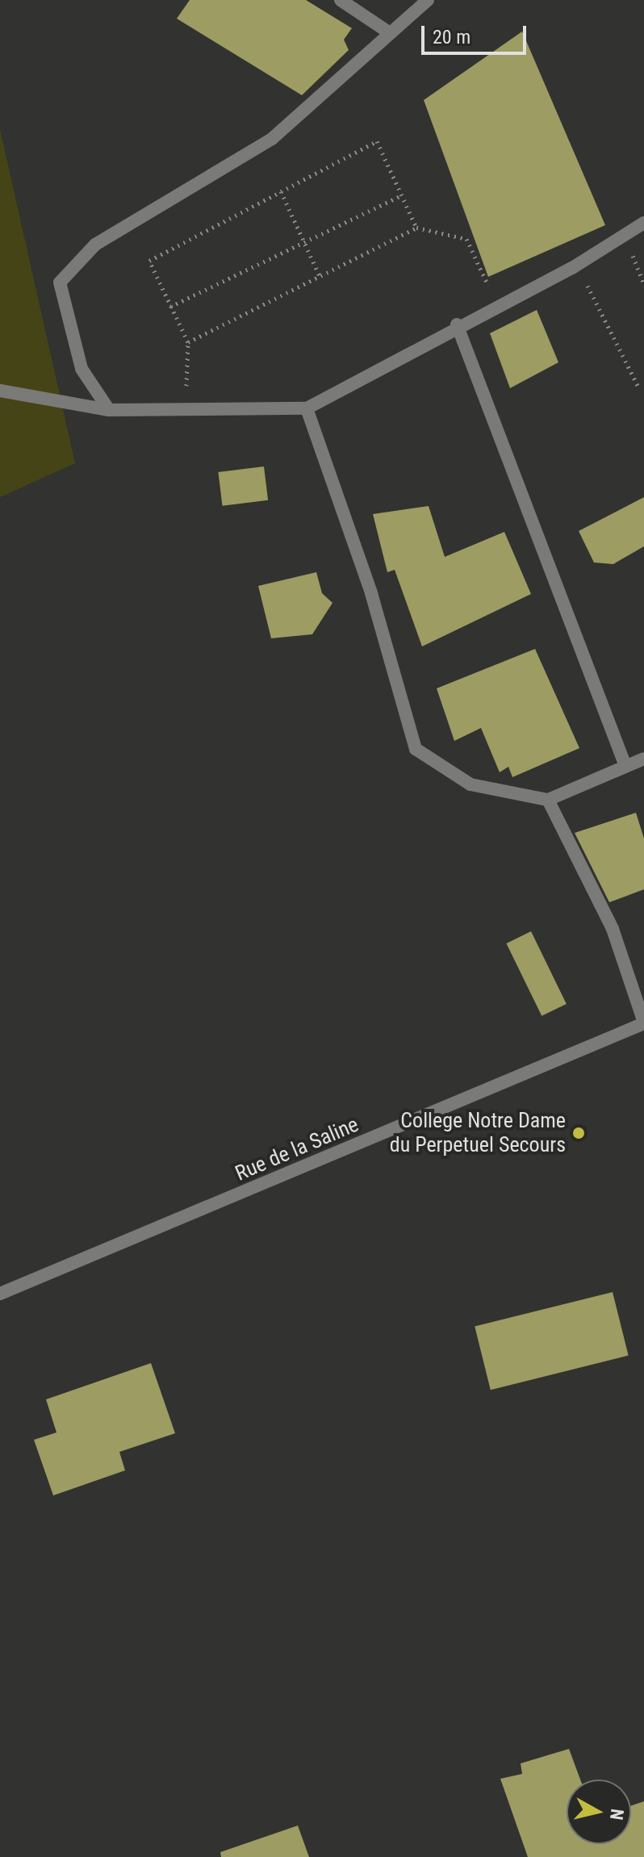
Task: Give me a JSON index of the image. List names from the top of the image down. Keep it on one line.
{"streets":{"street":["Rue de la Saline"]},"places":["College Notre Dame du Perpetuel Secours"],"scale_bar":"20 m","north":"right"}
